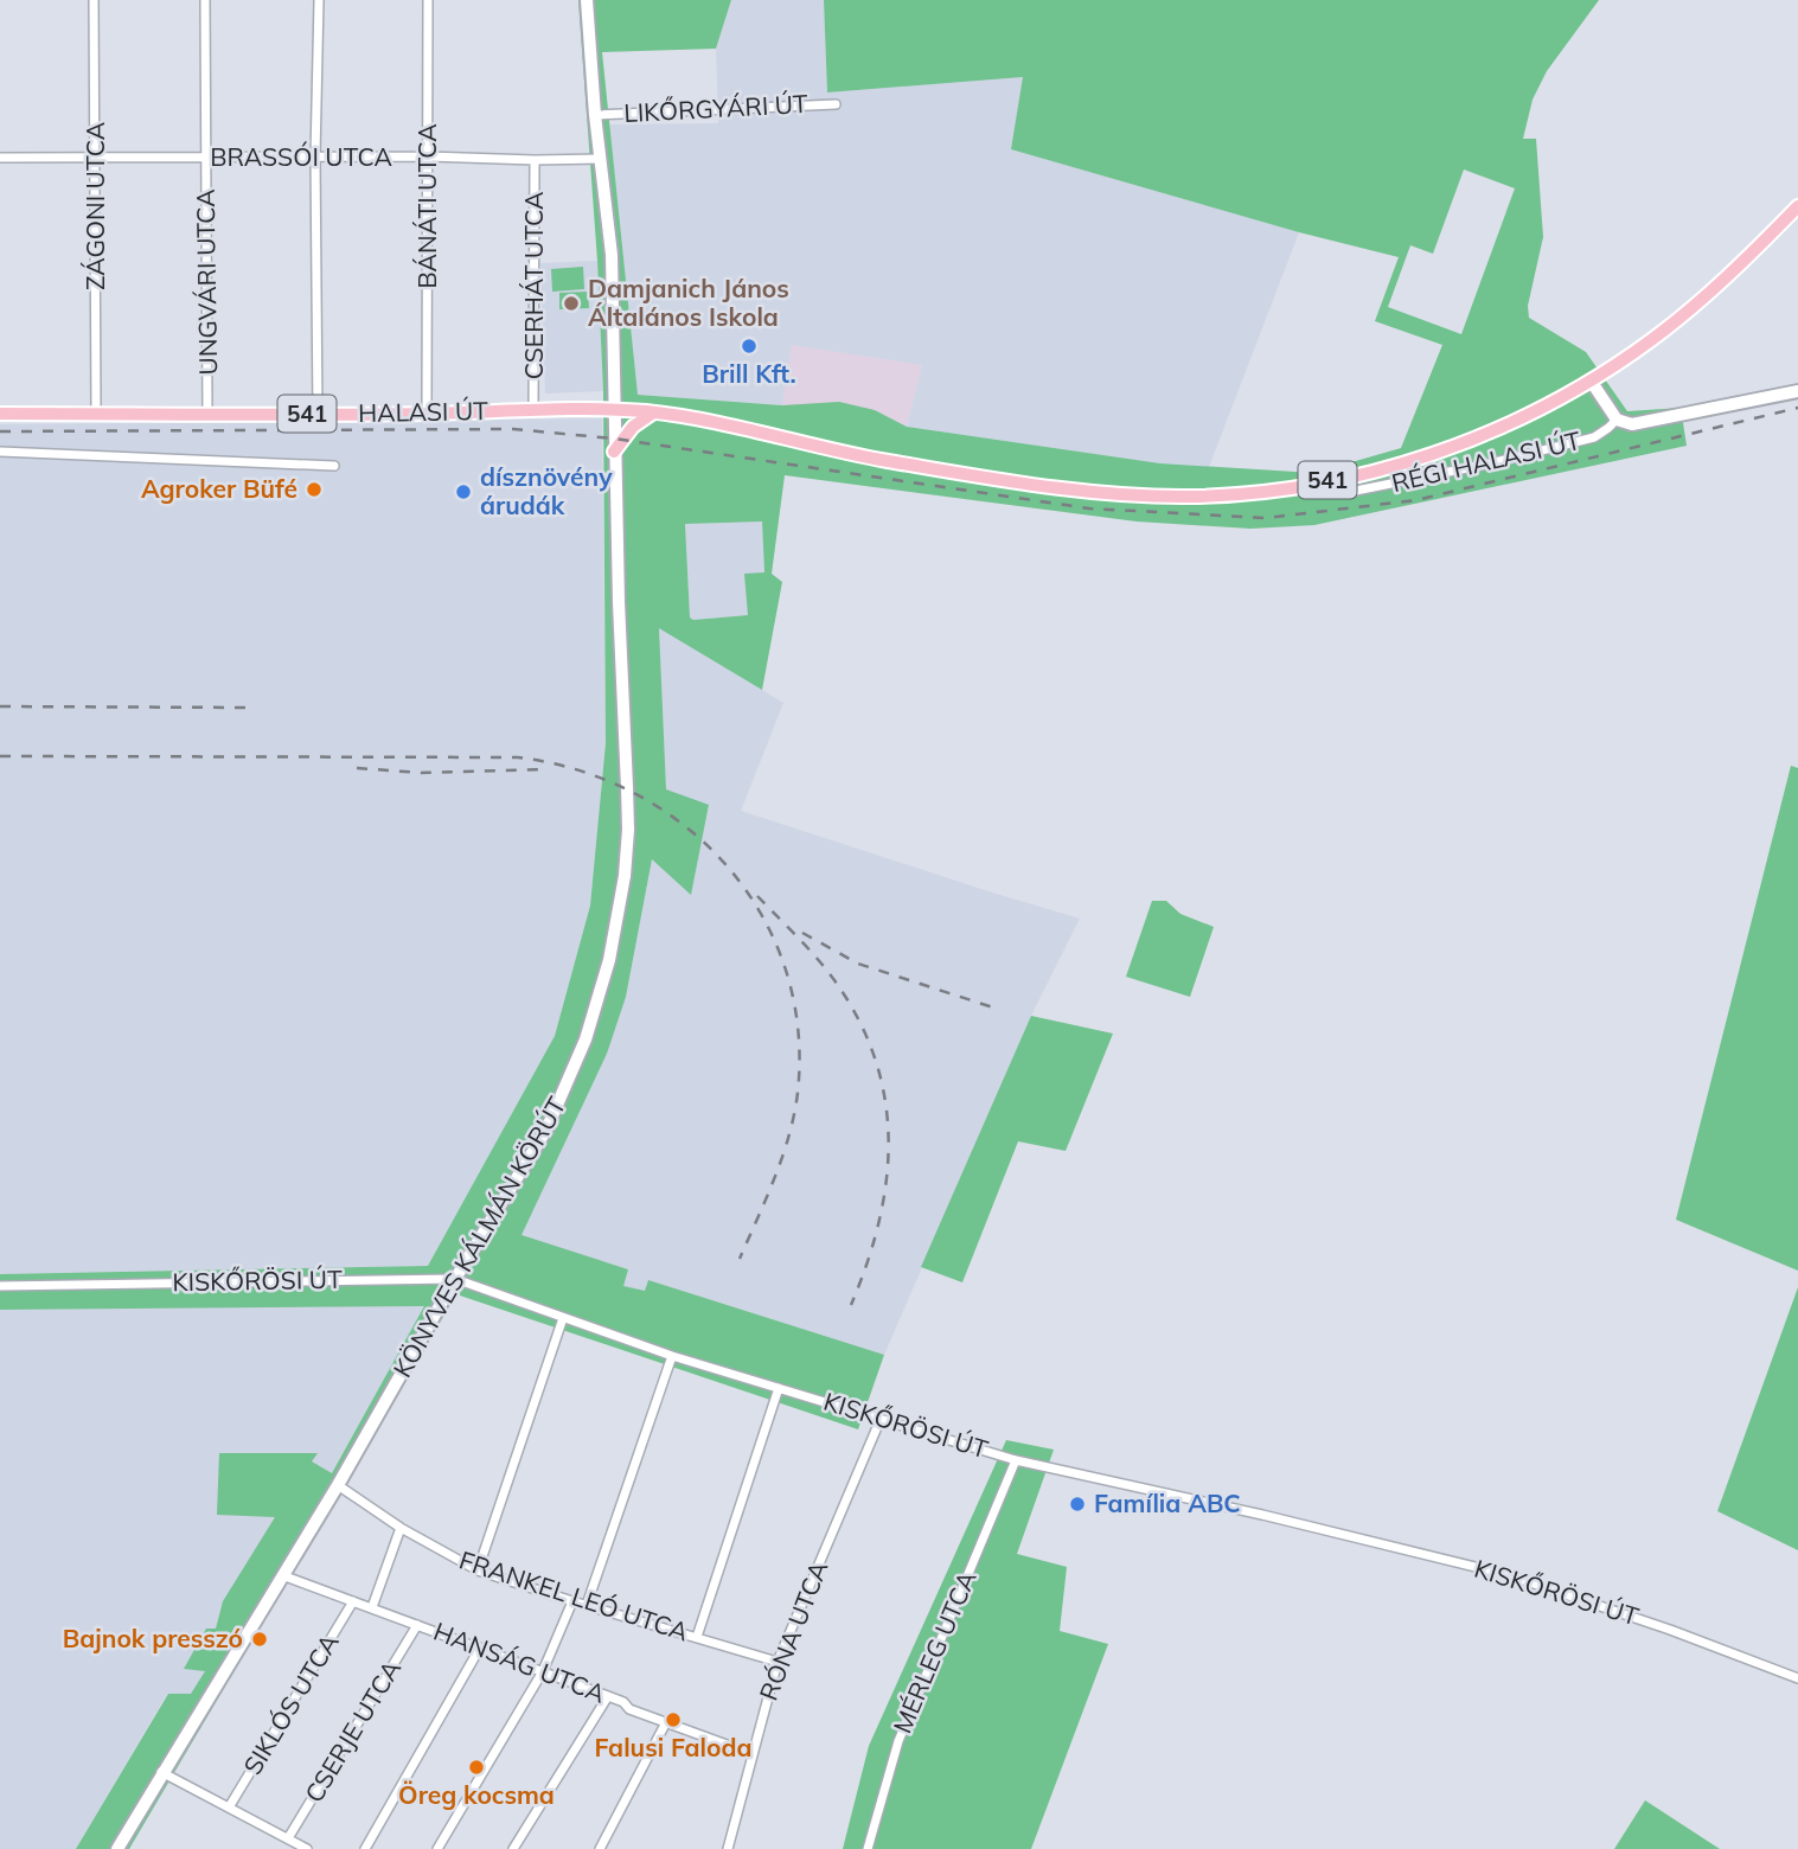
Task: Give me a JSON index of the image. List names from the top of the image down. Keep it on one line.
{"streets":{"main road":["HALASI ÚT","541"],"street":["LIKŐRGYÁRI ÚT","BRASSÓI UTCA","ZÁGONI UTCA","BÁNÁTI UTCA","UNGVÁRI UTCA","CSERHÁT UTCA","RÉGI HALASI ÚT","KÖNYVES KÁLMÁN KÖRÚT","KISKŐRÖSI ÚT","FRANKEL LEÓ UTCA","RÓNA UTCA","MÉRLEG UTCA","HANSÁG UTCA","SIKLÓS UTCA","CSERJE UTCA"]},"crossings":[["LIKŐRGYÁRI ÚT","KÖNYVES KÁLMÁN KÖRÚT"],["BRASSÓI UTCA","ZÁGONI UTCA"],["BRASSÓI UTCA","BÁNÁTI UTCA"],["BRASSÓI UTCA","UNGVÁRI UTCA"],["BRASSÓI UTCA","CSERHÁT UTCA"],["BRASSÓI UTCA","KÖNYVES KÁLMÁN KÖRÚT"],["ZÁGONI UTCA","HALASI ÚT"],["BÁNÁTI UTCA","HALASI ÚT"],["UNGVÁRI UTCA","HALASI ÚT"],["CSERHÁT UTCA","HALASI ÚT"],["HALASI ÚT","541"],["HALASI ÚT","KÖNYVES KÁLMÁN KÖRÚT"],["KÖNYVES KÁLMÁN KÖRÚT","KISKŐRÖSI ÚT"],["KÖNYVES KÁLMÁN KÖRÚT","FRANKEL LEÓ UTCA"],["KÖNYVES KÁLMÁN KÖRÚT","HANSÁG UTCA"],["KISKŐRÖSI ÚT","RÓNA UTCA"],["KISKŐRÖSI ÚT","MÉRLEG UTCA"],["FRANKEL LEÓ UTCA","RÓNA UTCA"],["RÓNA UTCA","HANSÁG UTCA"],["HANSÁG UTCA","SIKLÓS UTCA"],["HANSÁG UTCA","CSERJE UTCA"]],"places":["Damjanich János Általános Iskola","Brill Kft.","Agroker Büfé","dísznövény árudák","Família ABC","Bajnok presszó","Falusi Faloda","Öreg kocsma"]}
